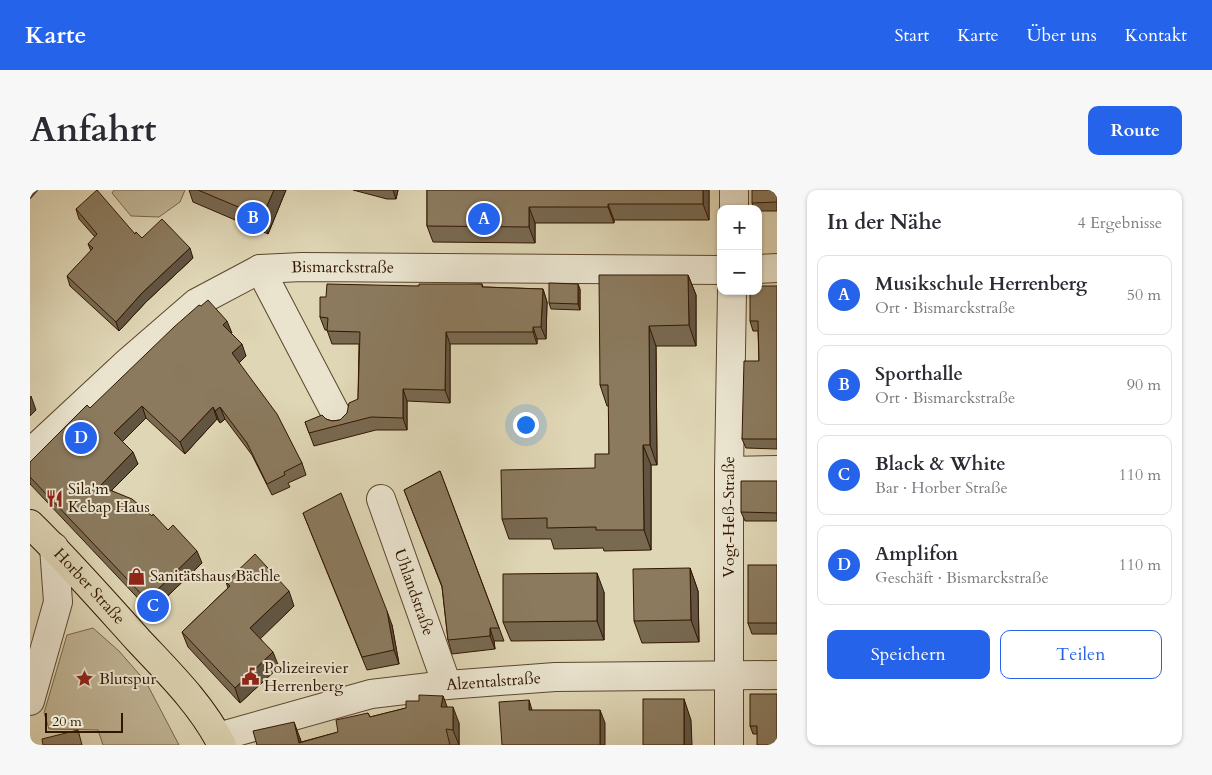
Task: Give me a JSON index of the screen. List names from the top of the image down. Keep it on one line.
{"streets":{"main road":["Horber Straße"],"street":["Bismarckstraße","Vogt-Heß-Straße","Uhlandstraße","Alzentalstraße"]},"crossings":[["Vogt-Heß-Straße","Alzentalstraße"],["Horber Straße","Alzentalstraße"],["Uhlandstraße","Alzentalstraße"]],"places":{"restaurant":["Sila'm Kebap Haus"],"shop":["Sanitätshaus Bächle"],"public building":["Polizeirevier Herrenberg"],"place":["Blutspur"]},"scale_bar":"20 m","page":{"header":"Karte","nav":["Start","Karte","Über uns","Kontakt"],"title":"Anfahrt","buttons":["Route",["Speichern","Teilen"]],"heading":["In der Nähe","4 Ergebnisse"],"pins":["B","A","D","C"],"map_buttons":["+","−"],"list":[{"mark":"A","name":"Musikschule Herrenberg","note":"Ort · Bismarckstraße","value":"50 m"},{"mark":"B","name":"Sporthalle","note":"Ort · Bismarckstraße","value":"90 m"},{"mark":"C","name":"Black & White","note":"Bar · Horber Straße","value":"110 m"},{"mark":"D","name":"Amplifon","note":"Geschäft · Bismarckstraße","value":"110 m"}],"scale":"20 m"}}
